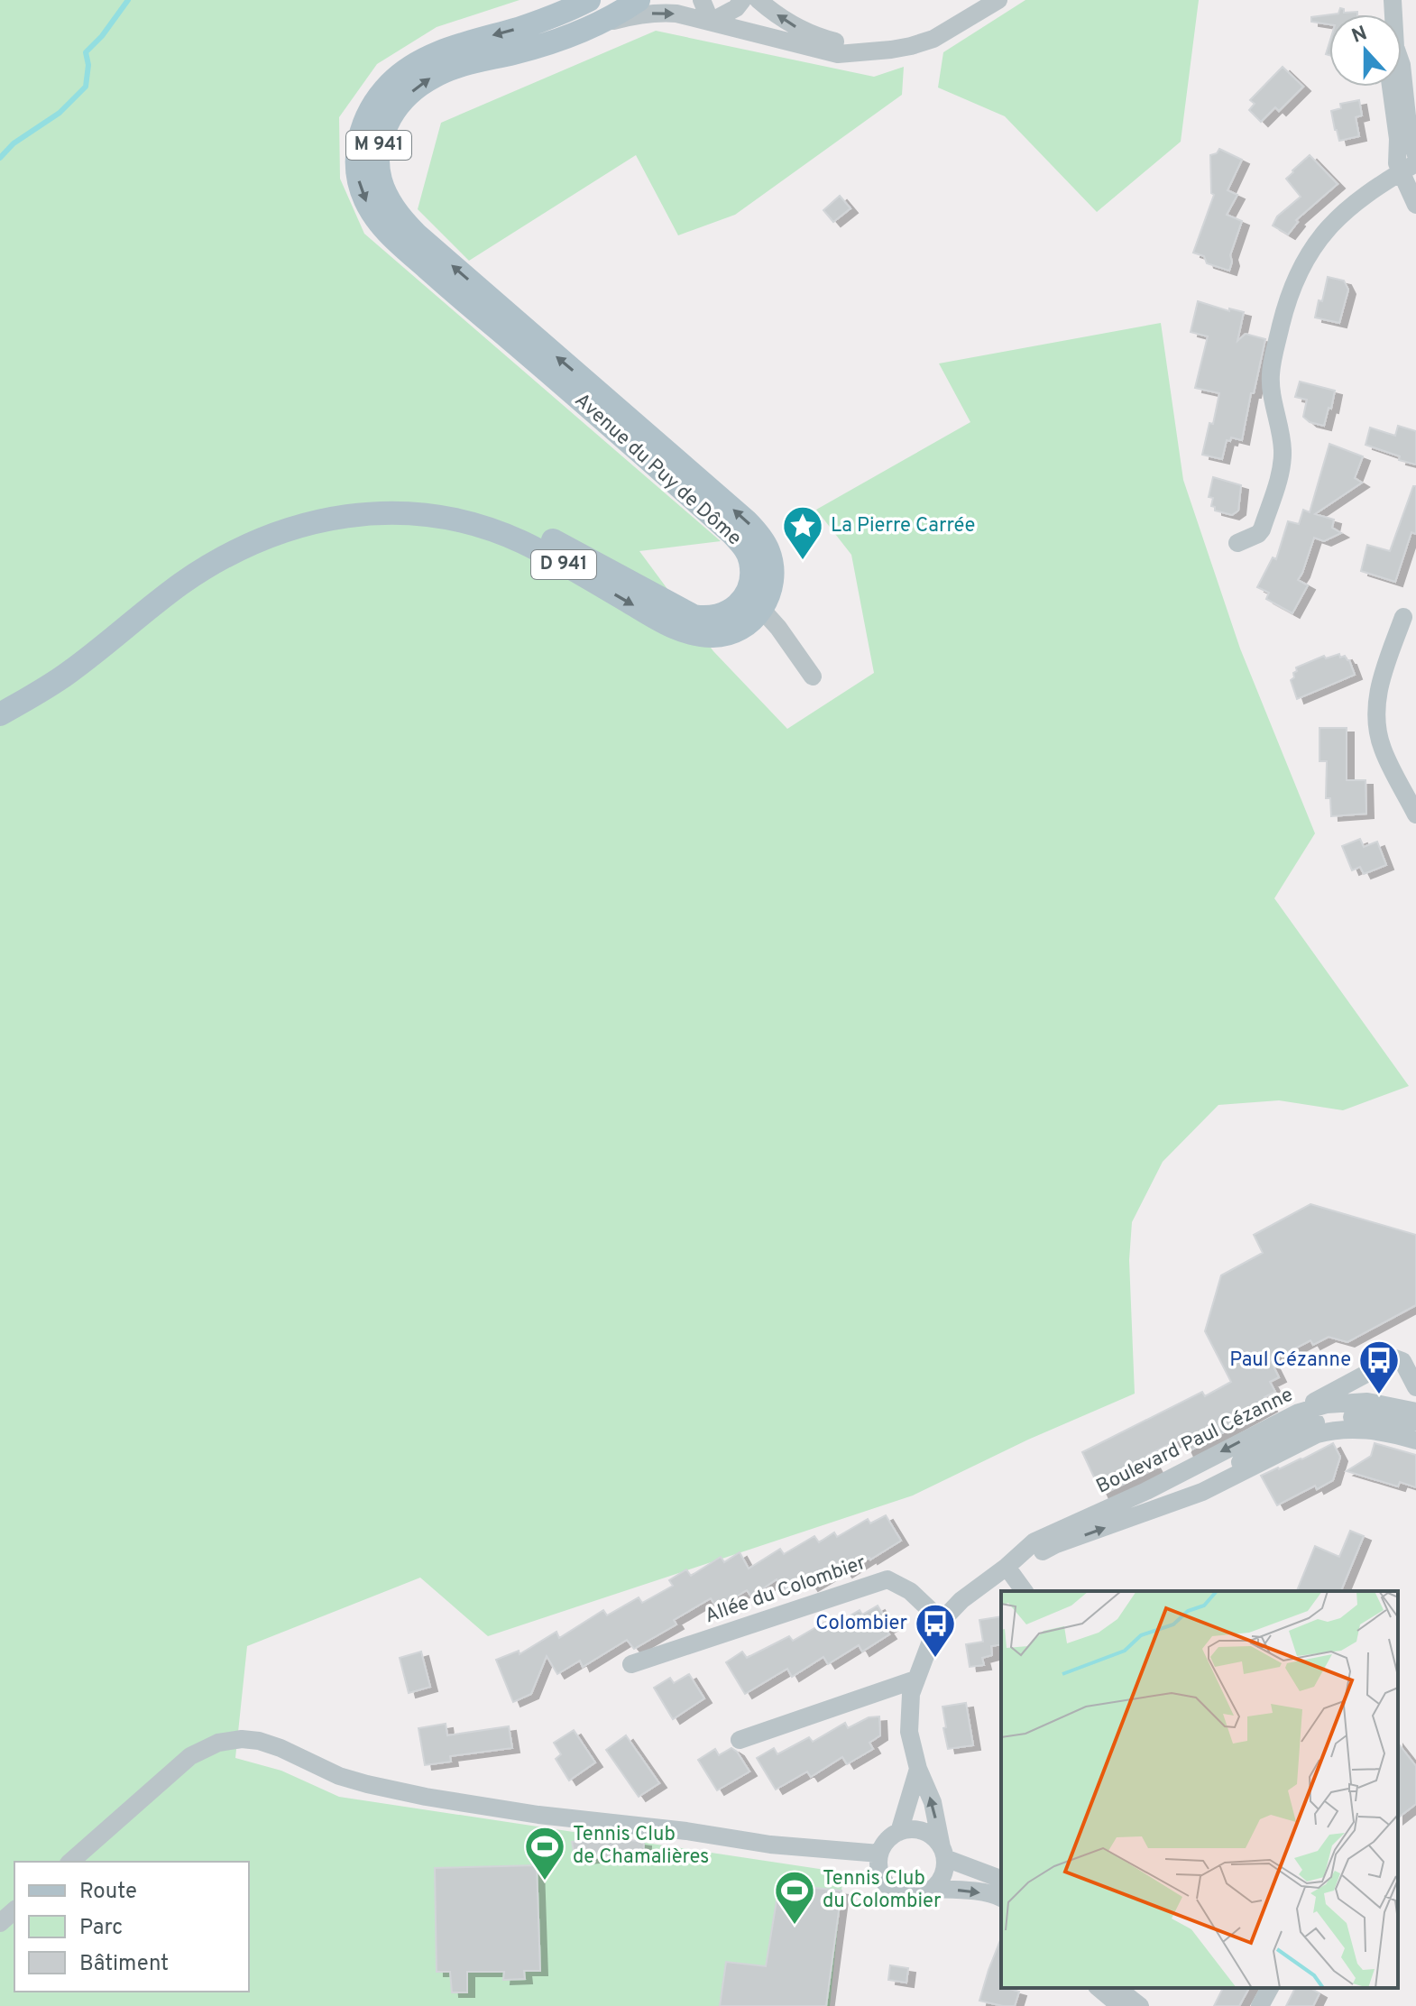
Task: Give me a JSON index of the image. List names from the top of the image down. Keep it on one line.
{"streets":{"main road":["M 941","Avenue du Puy de Dôme","D 941"],"street":["Boulevard Paul Cézanne","Allée du Colombier"]},"crossings":[["M 941","Avenue du Puy de Dôme"],["Avenue du Puy de Dôme","D 941"],["Boulevard Paul Cézanne","Allée du Colombier"]],"places":{"place":["La Pierre Carrée"],"bus stop":["Paul Cézanne","Colombier"],"sports":["Tennis Club de Chamalières","Tennis Club du Colombier"]},"legend":["Route","Parc","Bâtiment"],"north":"top"}
